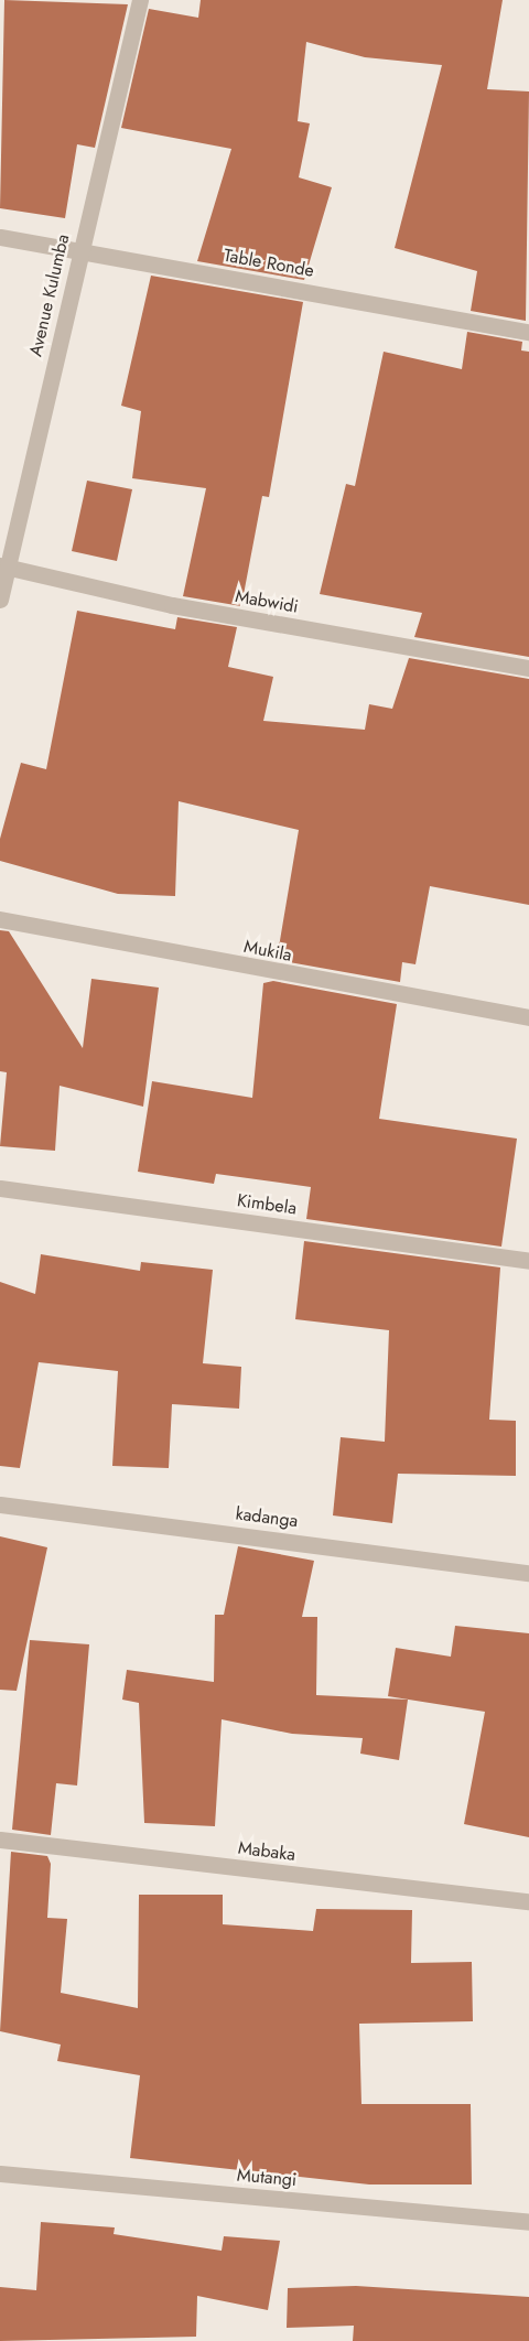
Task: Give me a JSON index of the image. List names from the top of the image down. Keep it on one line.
{"streets":{"street":["Table Ronde","Avenue Kulumba","Mabwidi","Mukila","Kimbela","kadanga","Mabaka","Mutangi"]},"crossings":[["Table Ronde","Avenue Kulumba"],["Avenue Kulumba","Mabwidi"]]}
